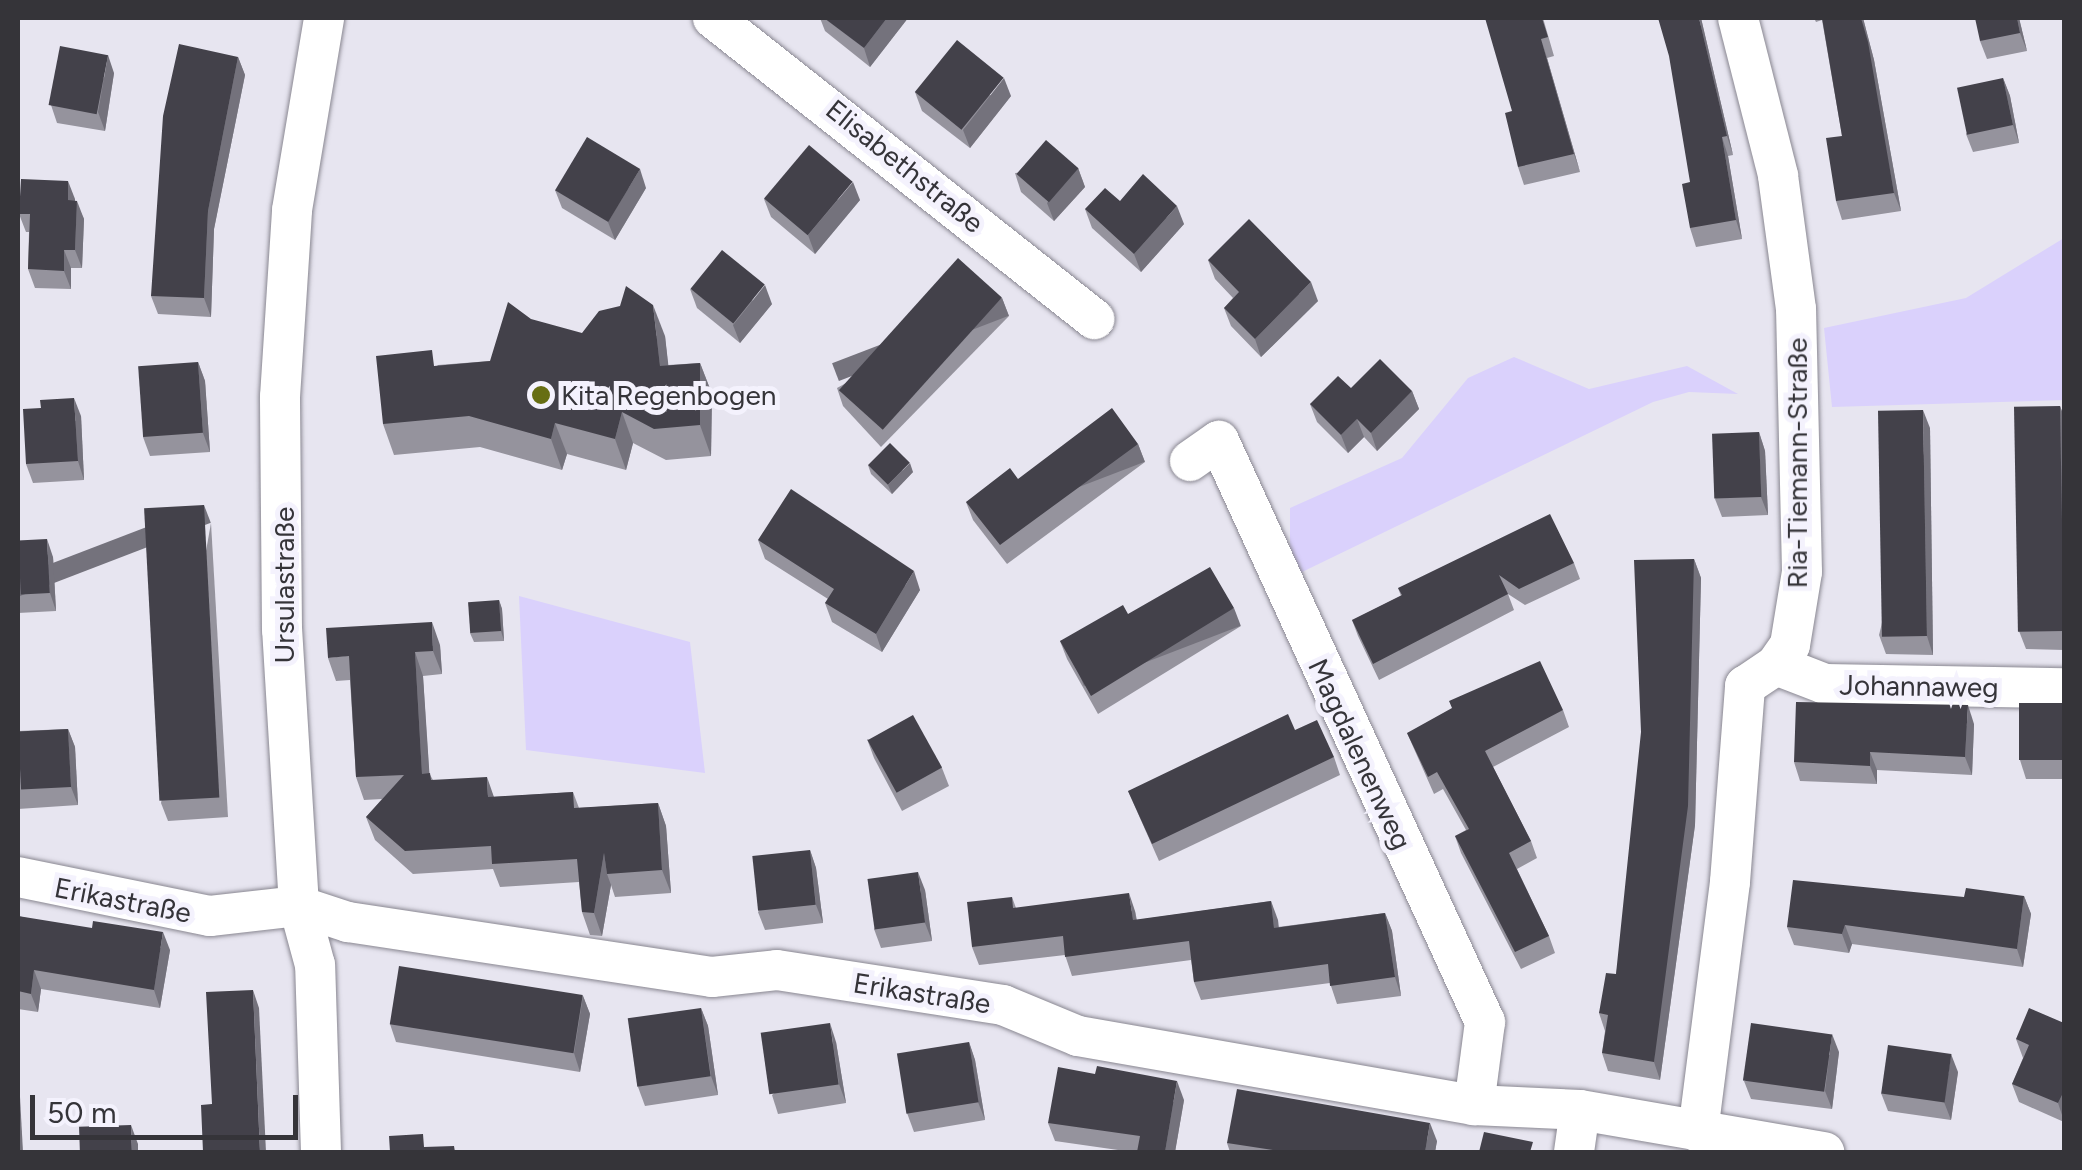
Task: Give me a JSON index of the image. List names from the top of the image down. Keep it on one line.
{"streets":{"street":["Elisabethstraße","Ria-Tiemann-Straße","Ursulastraße","Johannaweg","Magdalenenweg","Erikastraße"]},"crossings":[["Ria-Tiemann-Straße","Johannaweg"],["Ria-Tiemann-Straße","Erikastraße"],["Ursulastraße","Erikastraße"],["Magdalenenweg","Erikastraße"]],"places":["Kita Regenbogen"],"scale_bar":"50 m"}
